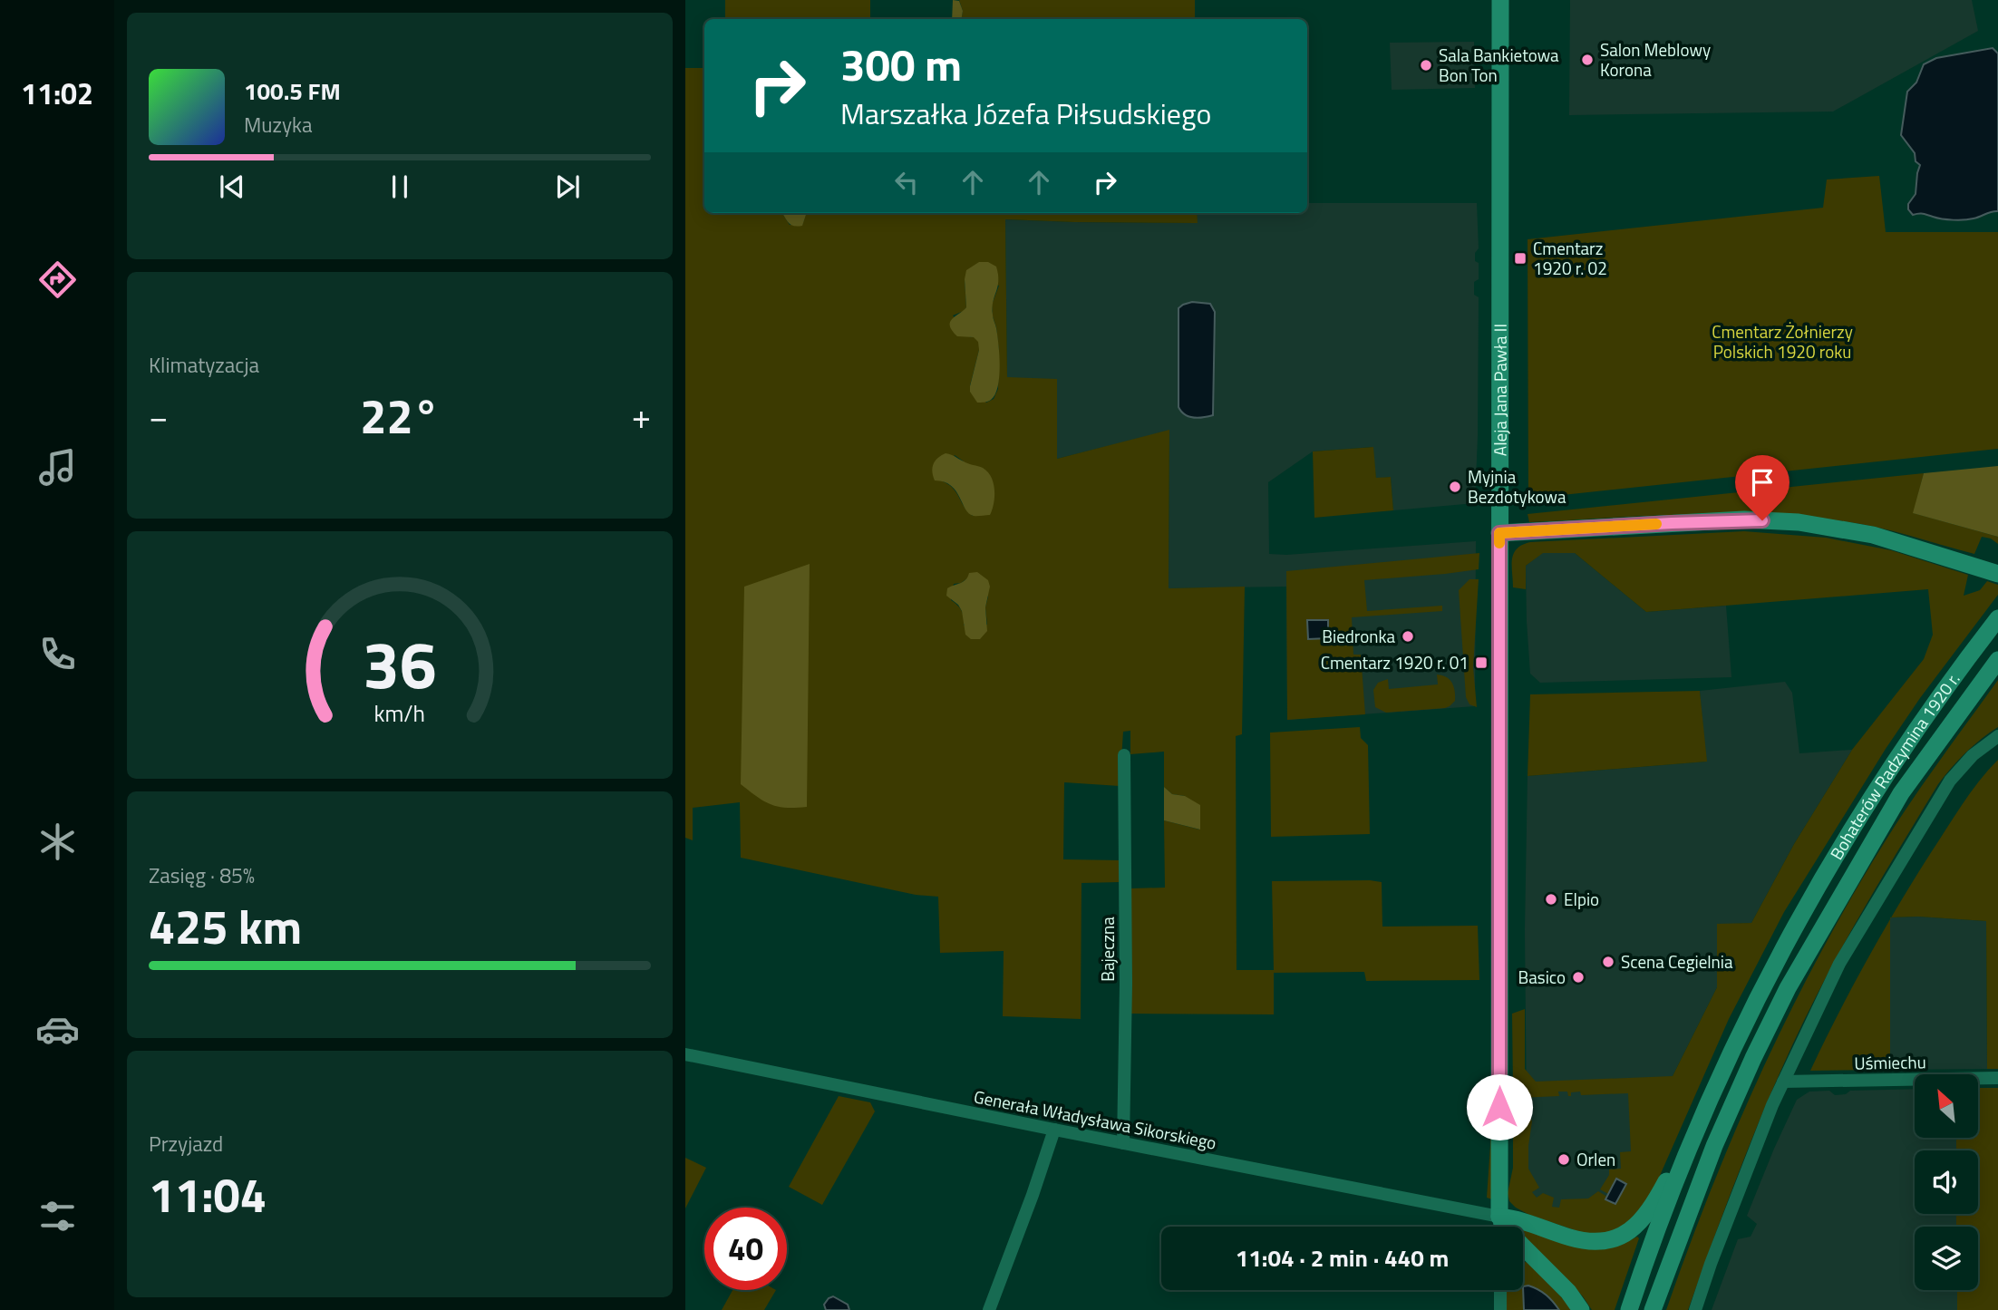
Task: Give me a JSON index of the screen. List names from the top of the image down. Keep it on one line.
{"streets":{"main road":["Aleja Jana Pawła II","Bohaterów Radzymina 1920 r."],"street":["Bajeczna","Uśmiechu","Generała Władysława Sikorskiego"]},"crossings":[["Aleja Jana Pawła II","Generała Władysława Sikorskiego"],["Bajeczna","Generała Władysława Sikorskiego"]],"parks":["Cmentarz Żołnierzy Polskich 1920 roku"],"places":{"other":["Salon Meblowy Korona","Sala Bankietowa Bon Ton","Myjnia Bezdotykowa","Biedronka","Elpio","Scena Cegielnia","Basico","Orlen"],"transit":["Cmentarz 1920 r. 02","Cmentarz 1920 r. 01"]},"north":"top left","page":{"tabs":"11:02","turn":["300 m","Marszałka Józefa Piłsudskiego"],"song":["100.5 FM","Muzyka"],"tile":["Klimatyzacja",["Zasięg · 85%","425 km"],["Przyjazd","11:04"]],"heat":["−","22°","+"],"limit":"40","trip":"11:04 · 2 min · 440 m","gauge":["36","km/h"]}}
